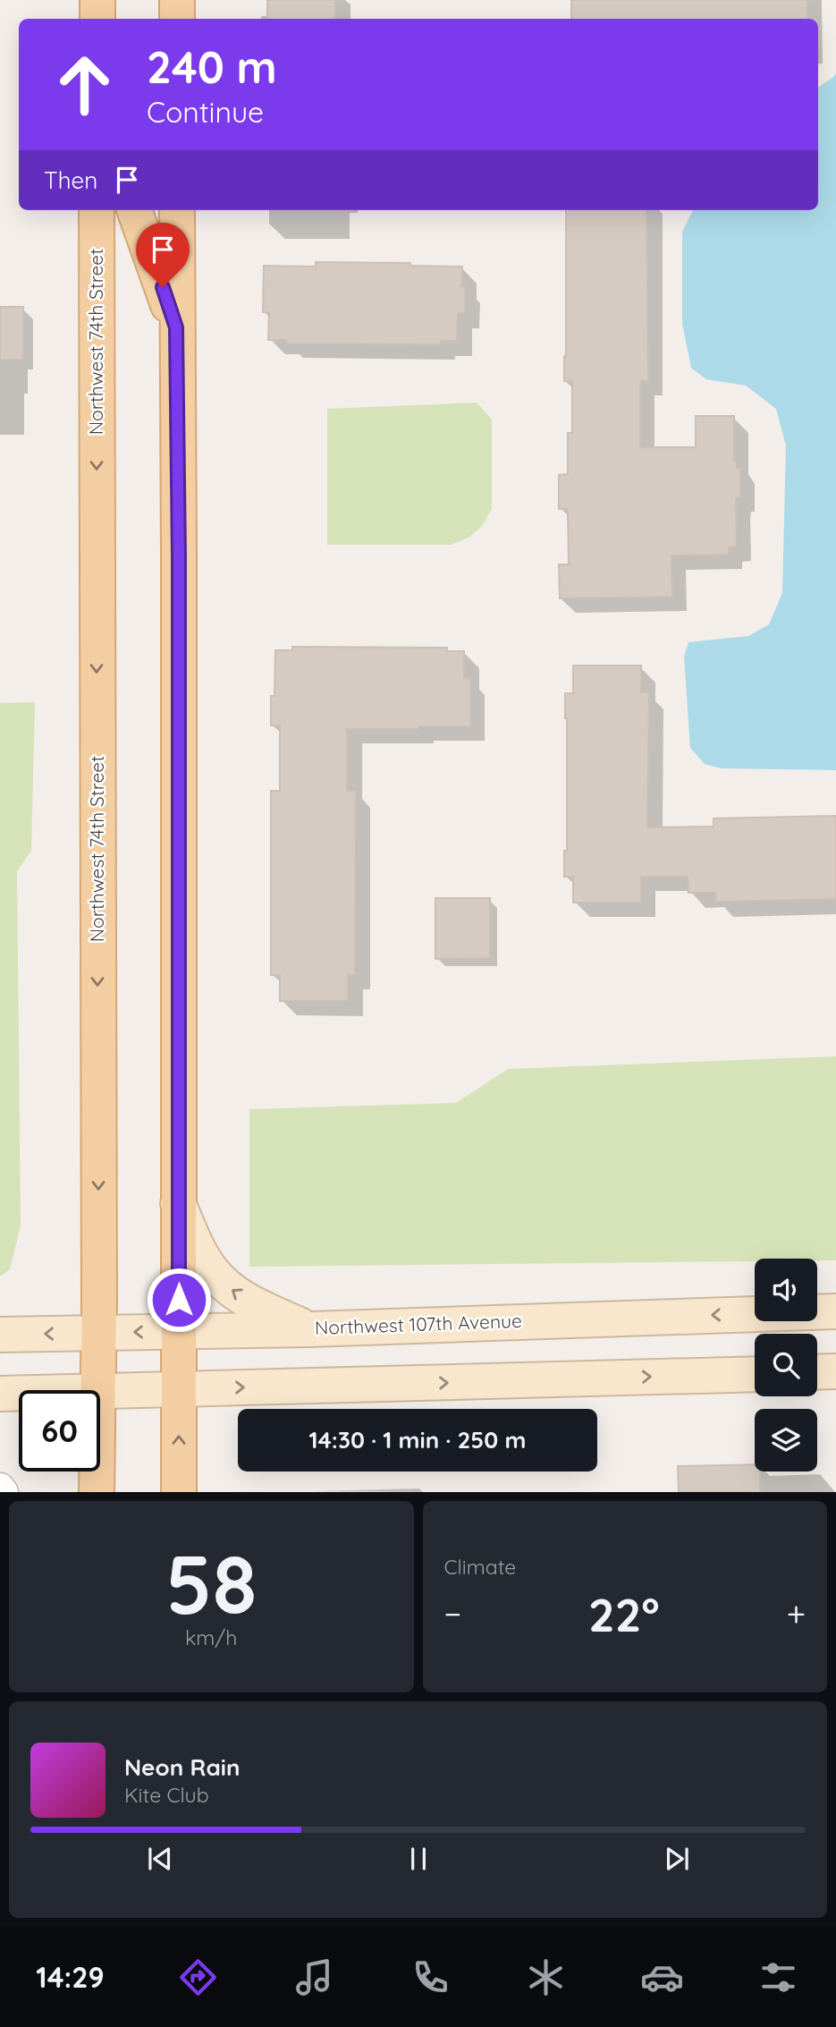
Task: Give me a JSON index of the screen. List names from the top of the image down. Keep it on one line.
{"streets":{"main road":["Northwest 74th Street","Northwest 107th Avenue"]},"crossings":[["Northwest 74th Street","Northwest 107th Avenue"]],"page":{"turn":["240 m","Continue"],"then":"Then","limit":"60","trip":"14:30 · 1 min · 250 m","tile":[["58","km/h"],"Climate"],"heat":["−","22°","+"],"song":["Neon Rain","Kite Club"],"tabs":"14:29"}}
